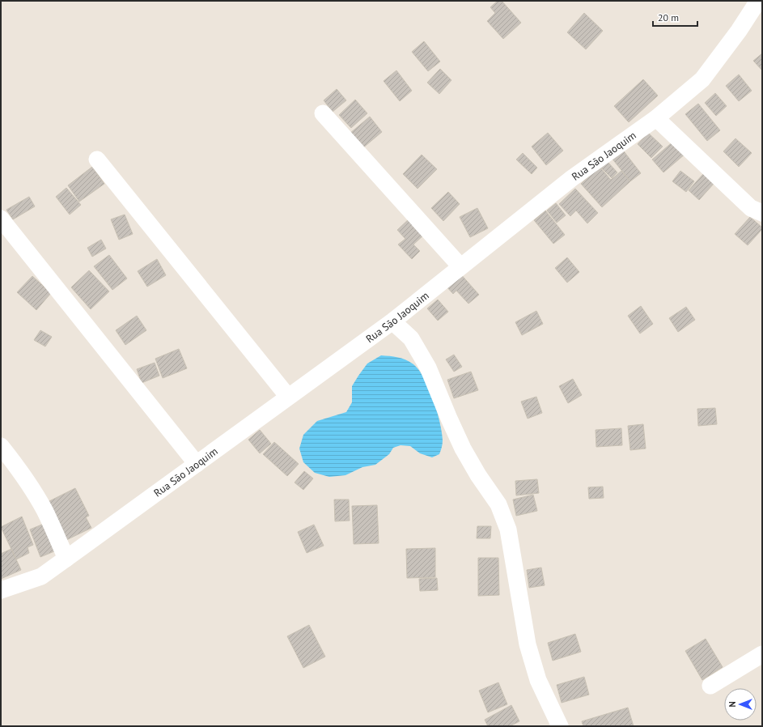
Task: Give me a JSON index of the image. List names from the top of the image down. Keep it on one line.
{"streets":{"street":["Rua São Jaoquim"]},"scale_bar":"20 m","north":"left"}
